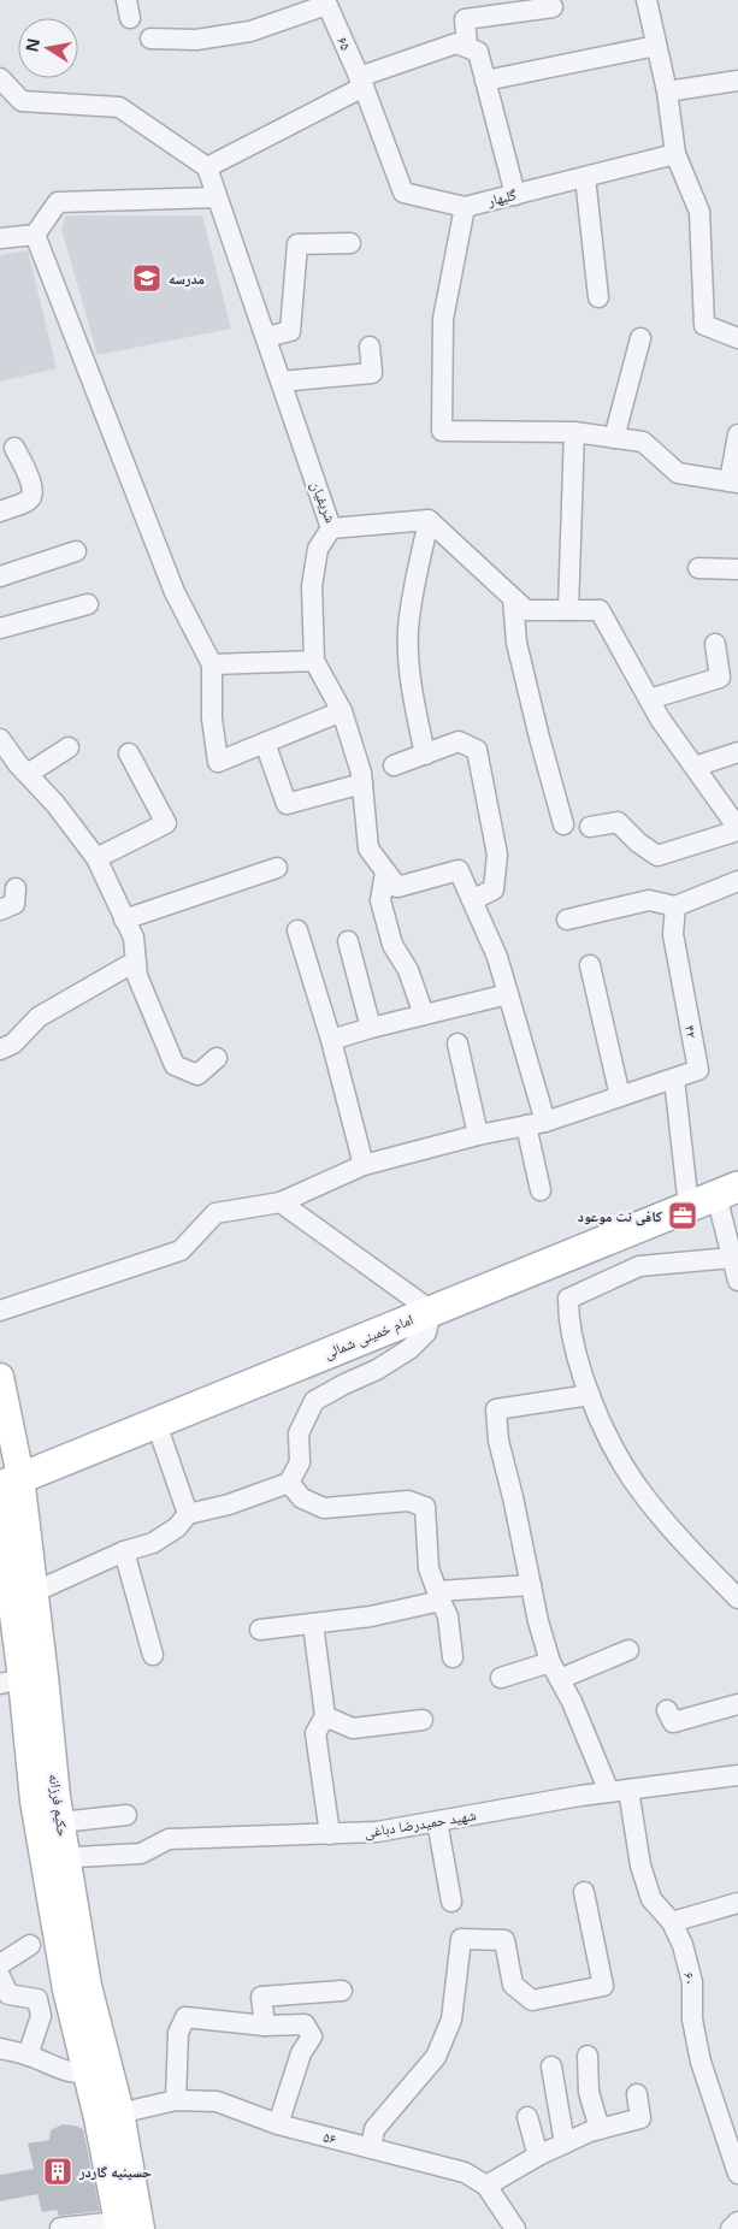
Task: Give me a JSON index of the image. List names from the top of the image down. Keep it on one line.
{"streets":{"main road":["امام خمینی شمالی"],"street":["۶۵","گلبهار","شریفیان","۴۲","حکیم فرزانه","شهید حمیدرضا دباغی","۶۰","۵۶"]},"crossings":[["۶۵","گلبهار"],["امام خمینی شمالی","حکیم فرزانه"],["حکیم فرزانه","شهید حمیدرضا دباغی"],["حکیم فرزانه","۵۶"],["شهید حمیدرضا دباغی","۶۰"]],"places":{"school or university":["مدرسه"],"office":["کافی نت موعود"],"building":["حسینیه گاردر"]},"north":"left"}
